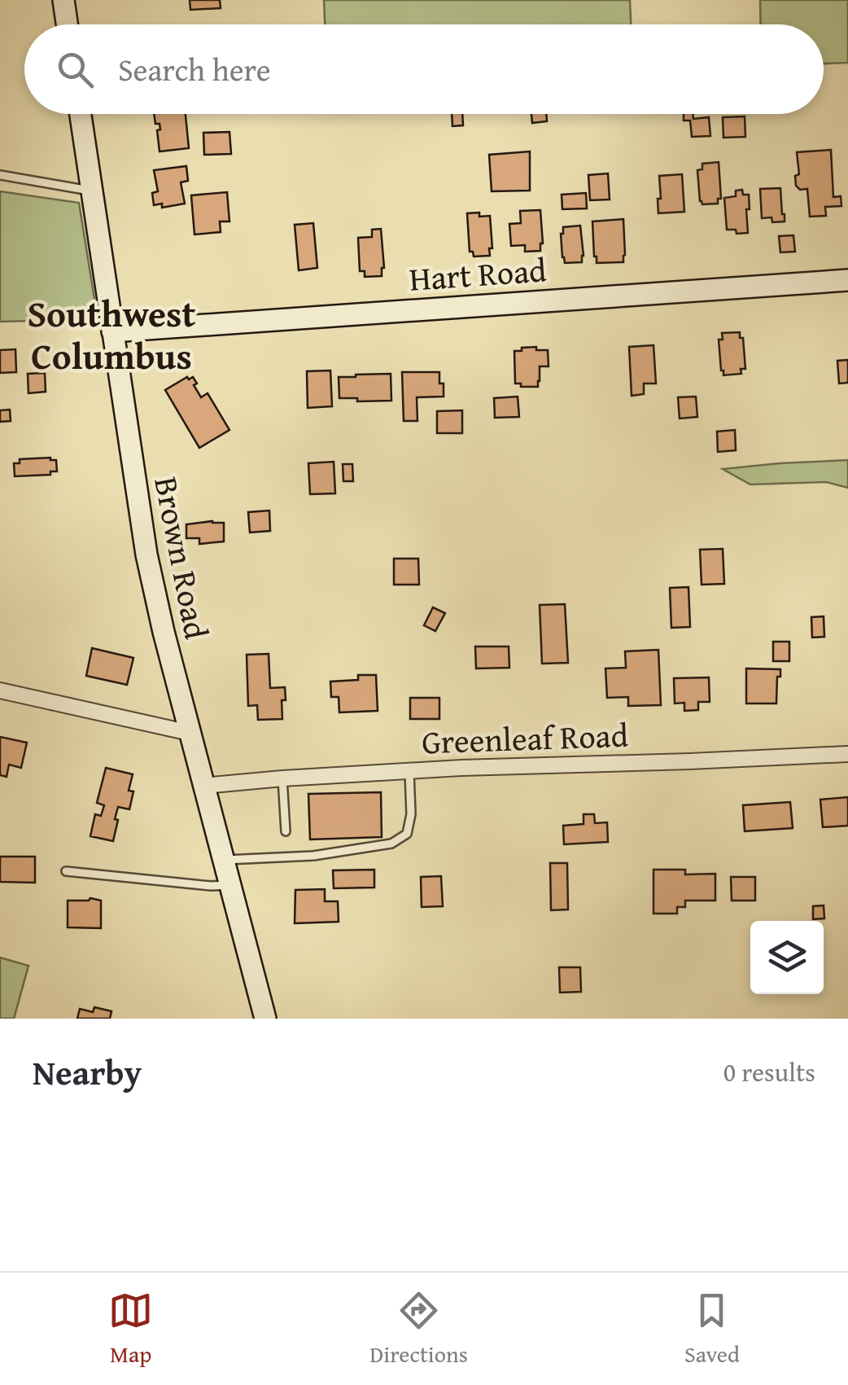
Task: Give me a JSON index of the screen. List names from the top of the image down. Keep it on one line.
{"streets":{"main road":["Hart Road","Brown Road"],"street":["Greenleaf Road"]},"crossings":[["Hart Road","Brown Road"],["Brown Road","Greenleaf Road"]],"districts":["Southwest Columbus"],"page":{"search":"Search here","heading":["Nearby","0 results"],"nav":["Map","Directions","Saved"]}}
